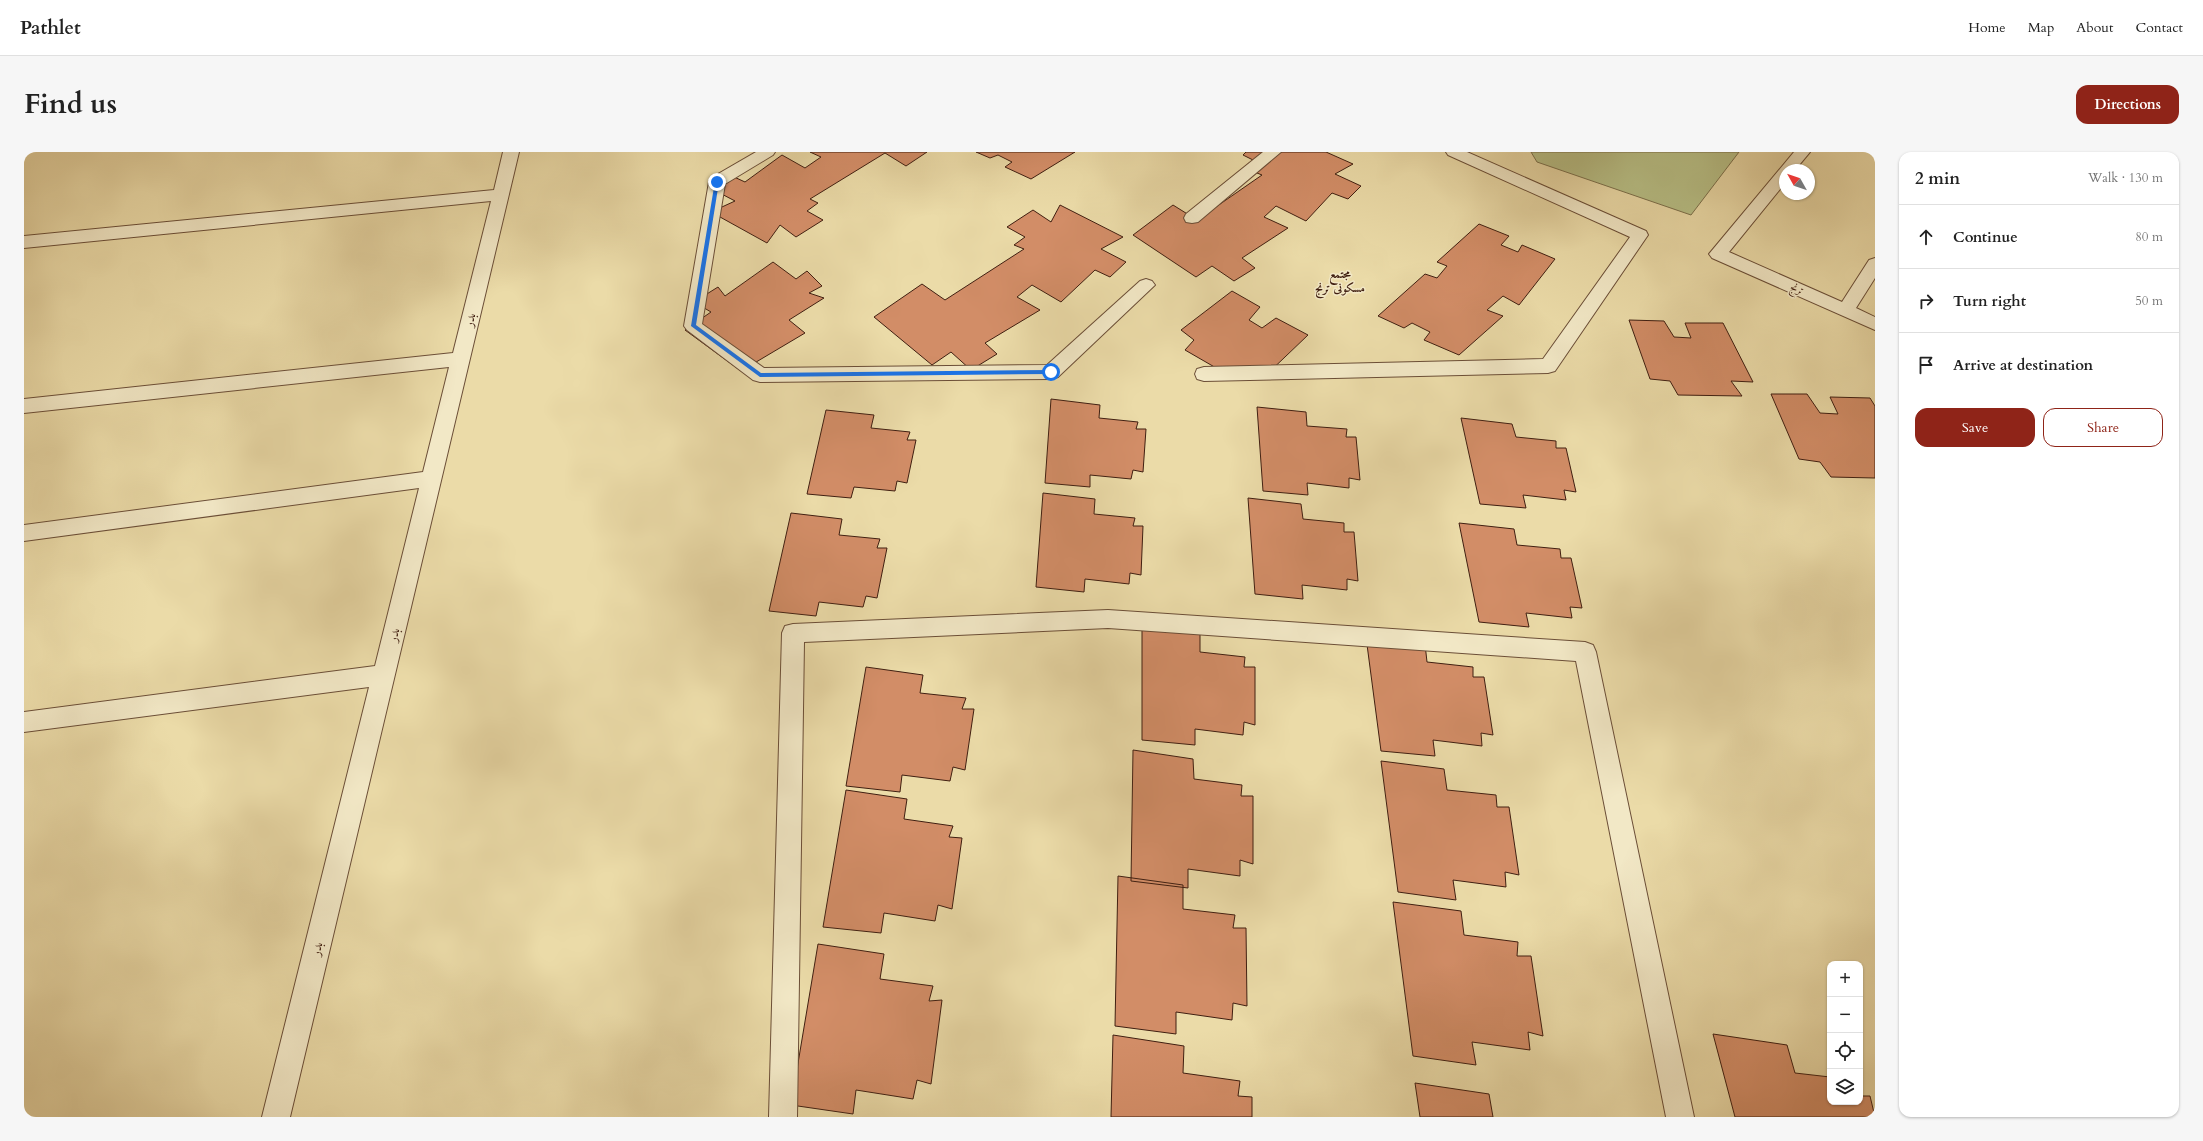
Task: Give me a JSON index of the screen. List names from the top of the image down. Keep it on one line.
{"streets":{"street":["ترنج","بدر"]},"districts":["مجتمع مسکونی ترنج"],"north":"top left","page":{"header":"Pathlet","nav":["Home","Map","About","Contact"],"title":"Find us","buttons":["Directions",["Save","Share"]],"heading":["2 min","Walk · 130 m"],"list":[["Continue","80 m"],["Turn right","50 m"],"Arrive at destination"],"map_buttons":["+","−"]}}
